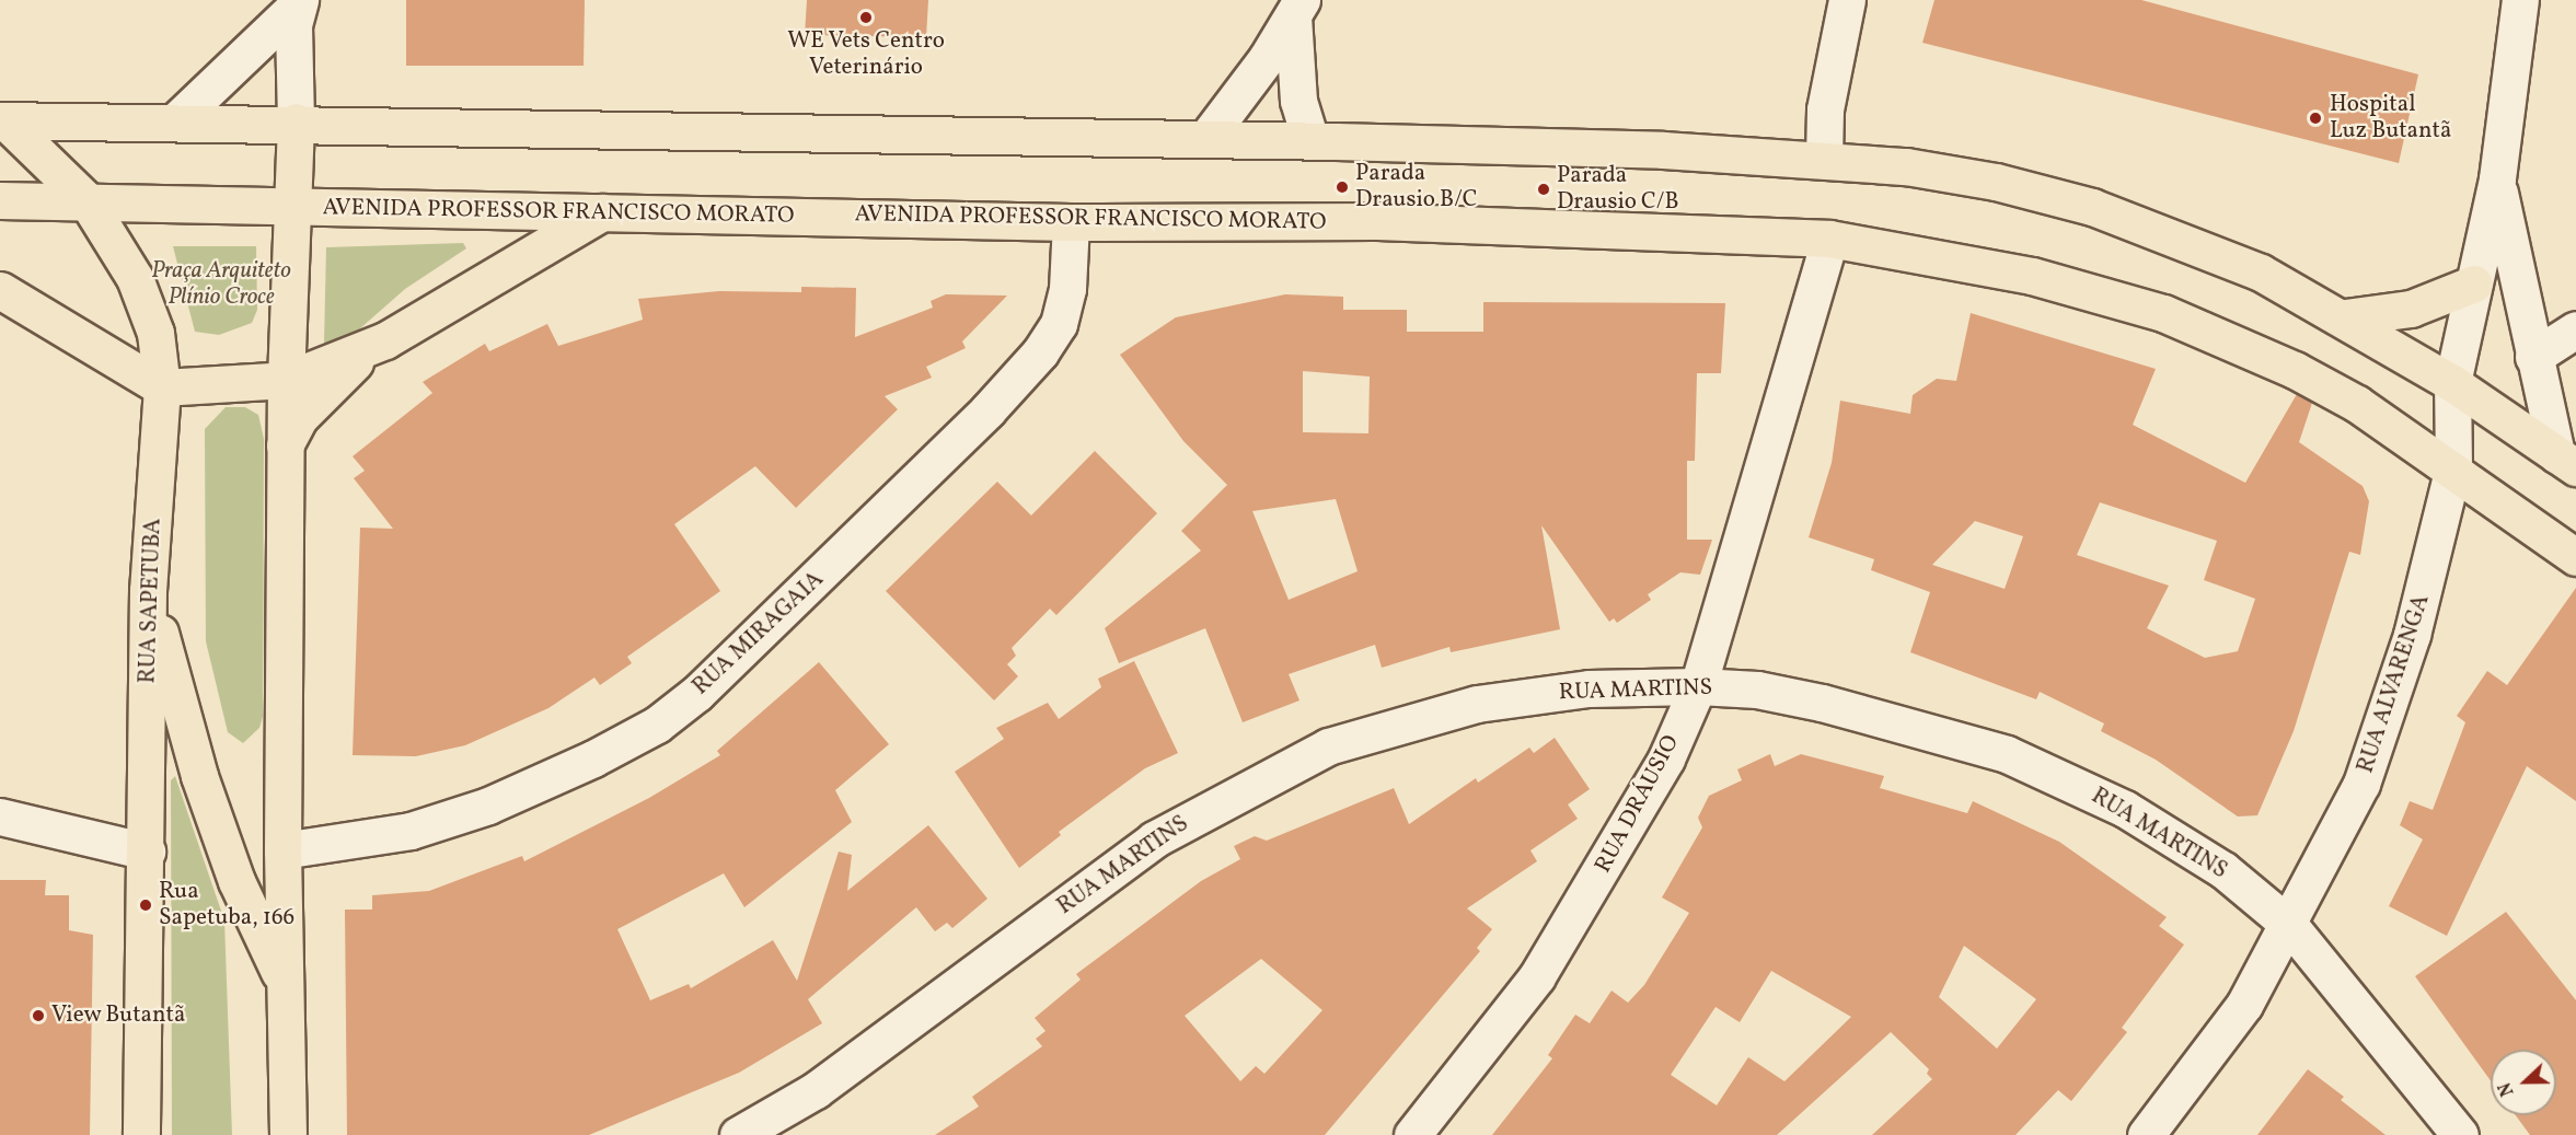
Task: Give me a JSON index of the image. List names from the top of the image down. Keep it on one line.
{"streets":{"highway":["AVENIDA PROFESSOR FRANCISCO MORATO","RUA SAPETUBA"],"street":["RUA MIRAGAIA","RUA ALVARENGA","RUA MARTINS","RUA DRÁUSIO"]},"crossings":[["AVENIDA PROFESSOR FRANCISCO MORATO","RUA SAPETUBA"],["AVENIDA PROFESSOR FRANCISCO MORATO","RUA MIRAGAIA"],["AVENIDA PROFESSOR FRANCISCO MORATO","RUA ALVARENGA"],["AVENIDA PROFESSOR FRANCISCO MORATO","RUA DRÁUSIO"],["RUA ALVARENGA","RUA MARTINS"],["RUA MARTINS","RUA DRÁUSIO"]],"parks":["Praça Arquiteto Plínio Croce"],"places":["WE Vets Centro Veterinário","Hospital Luz Butantã","Parada Drausio B/C","Parada Drausio C/B","Rua Sapetuba, 166","View Butantã"],"north":"left"}
